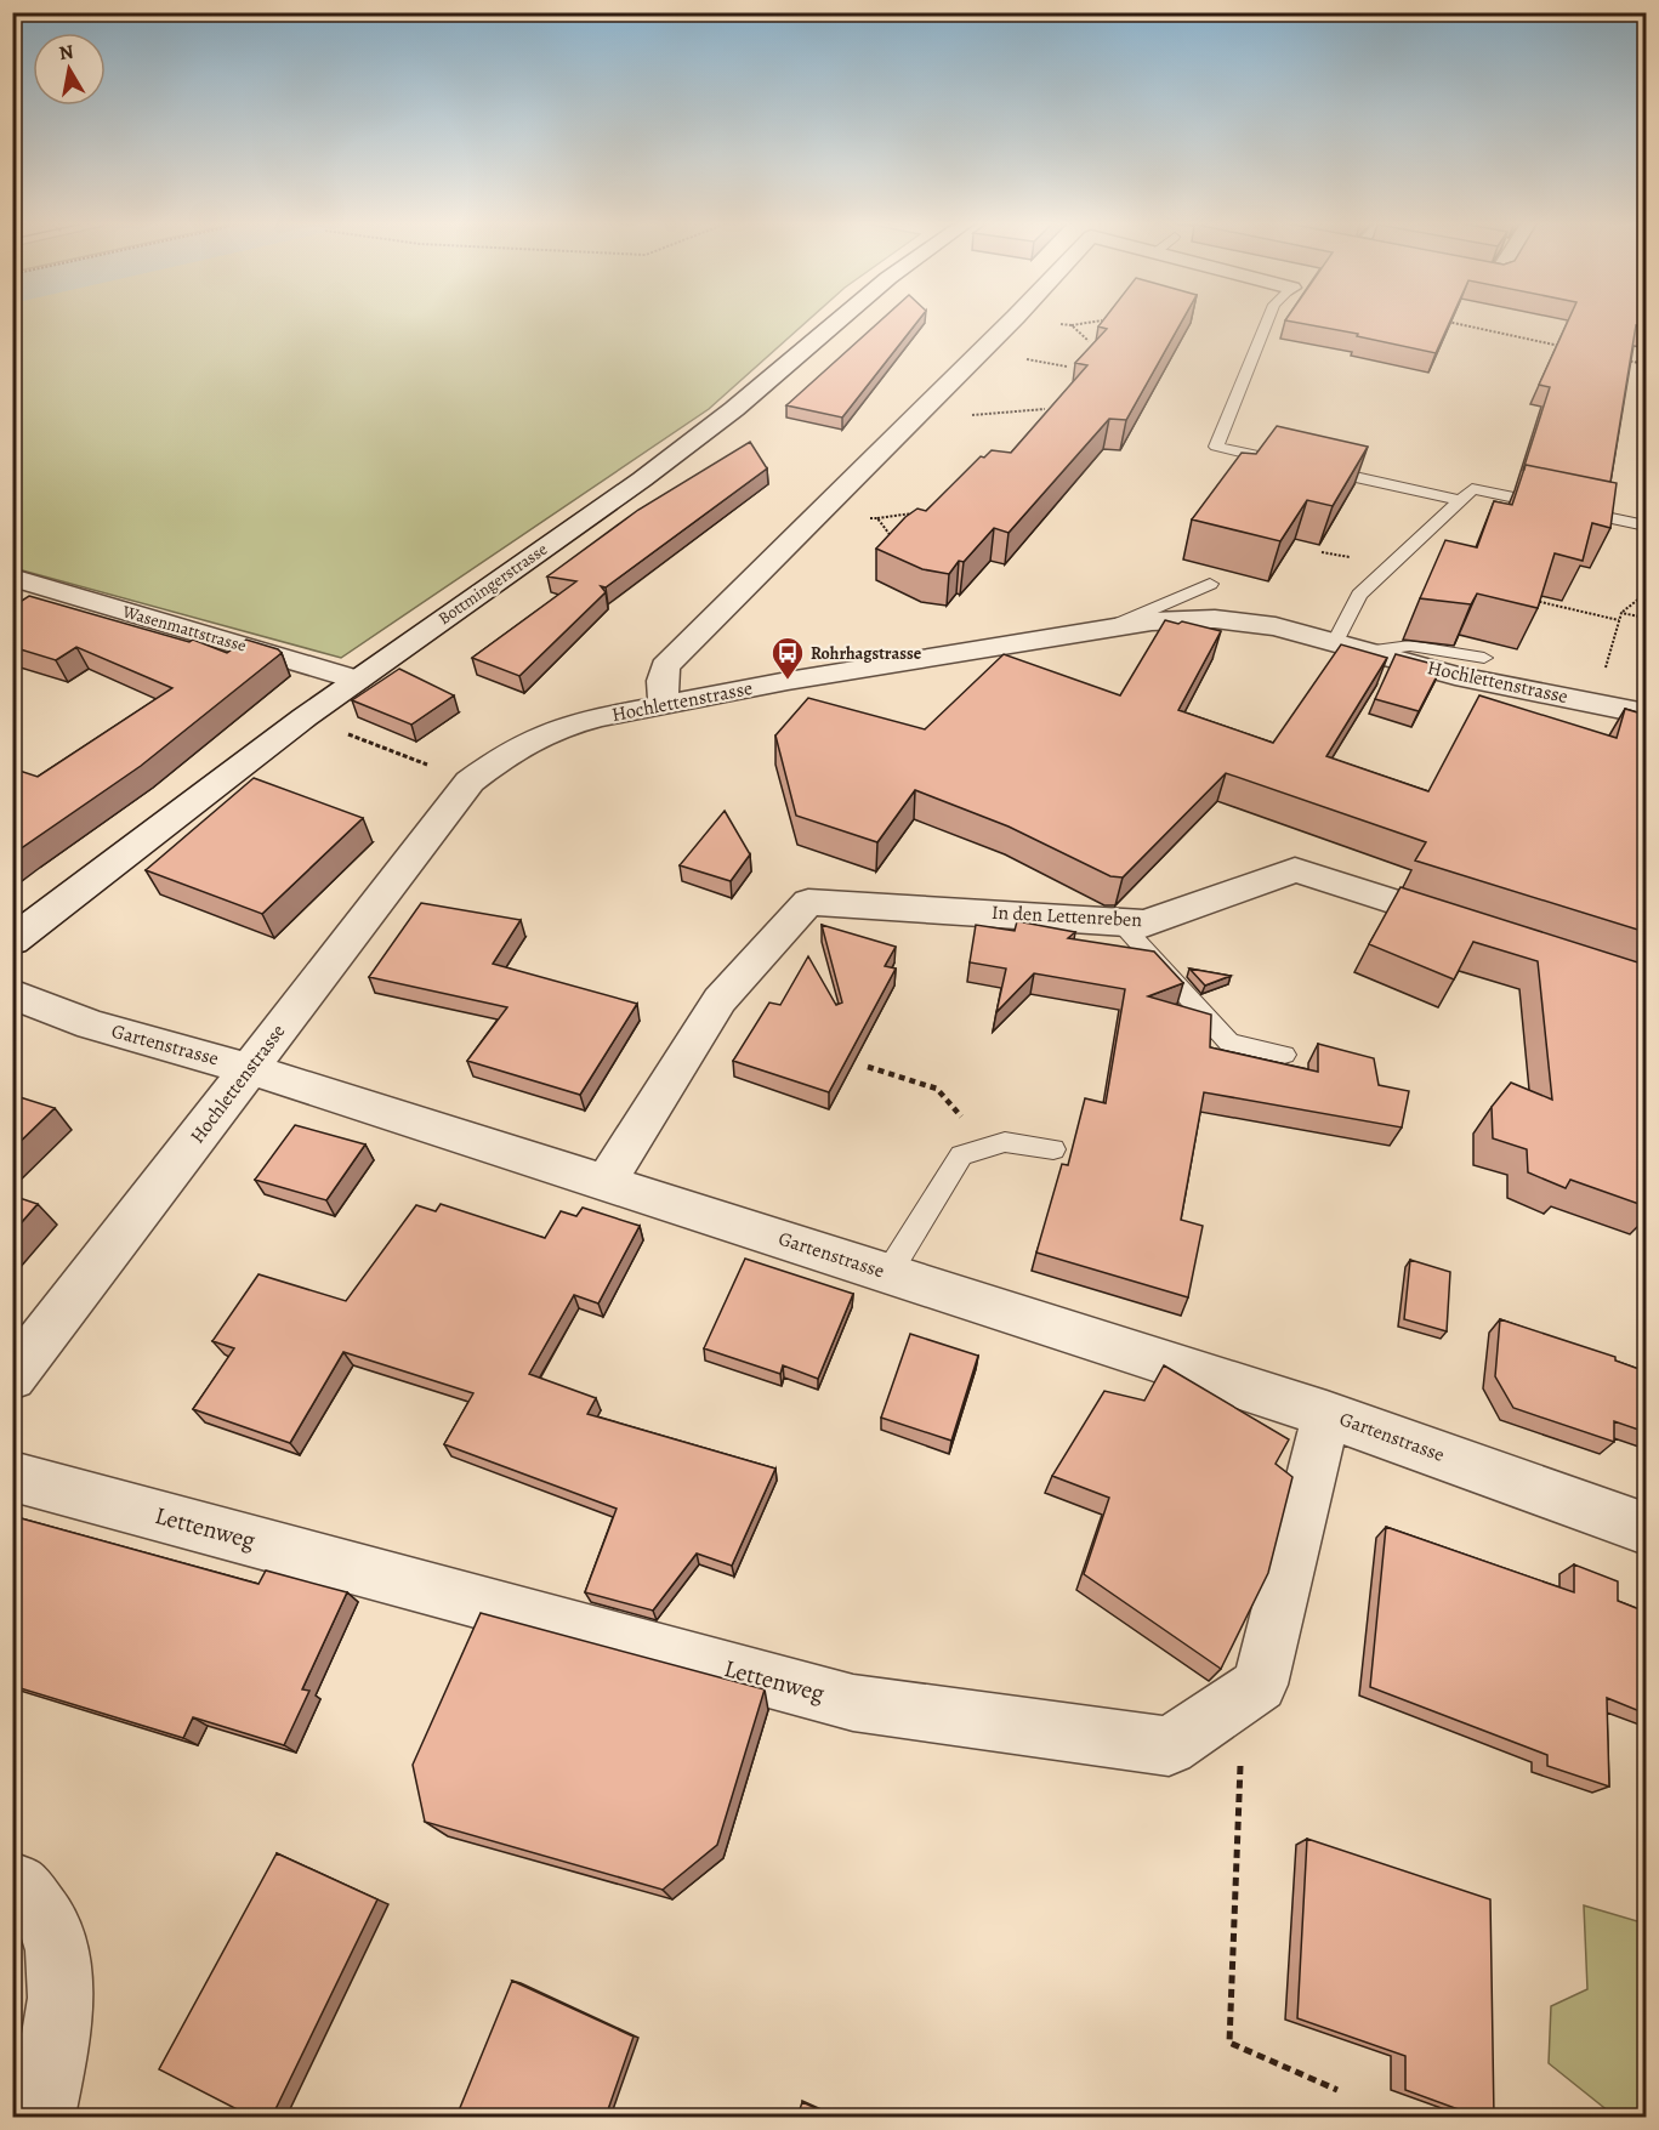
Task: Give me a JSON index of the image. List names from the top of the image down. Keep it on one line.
{"streets":{"street":["Bottmingerstrasse","Wasenmattstrasse","Hochlettenstrasse","In den Lettenreben","Gartenstrasse","Lettenweg"]},"crossings":[["Bottmingerstrasse","Wasenmattstrasse"],["Hochlettenstrasse","Gartenstrasse"],["In den Lettenreben","Gartenstrasse"],["Gartenstrasse","Lettenweg"]],"places":{"bus stop":["Rohrhagstrasse"]},"north":"top"}
